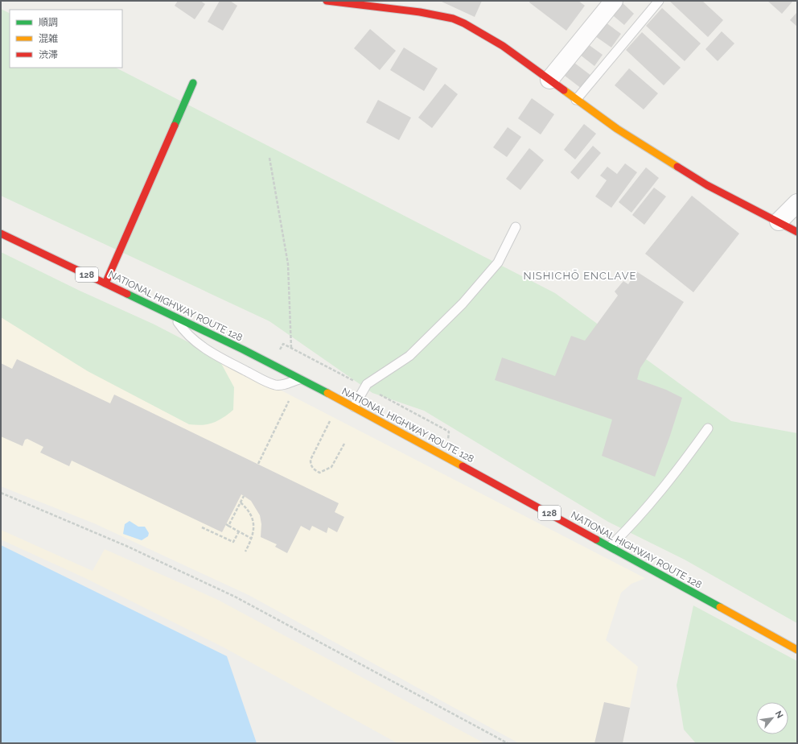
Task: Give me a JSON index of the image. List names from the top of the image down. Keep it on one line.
{"streets":{"main road":["128","NATIONAL HIGHWAY ROUTE 128"]},"districts":["NISHICHŌ ENCLAVE"],"legend":["順調","混雑","渋滞"],"north":"top right"}
